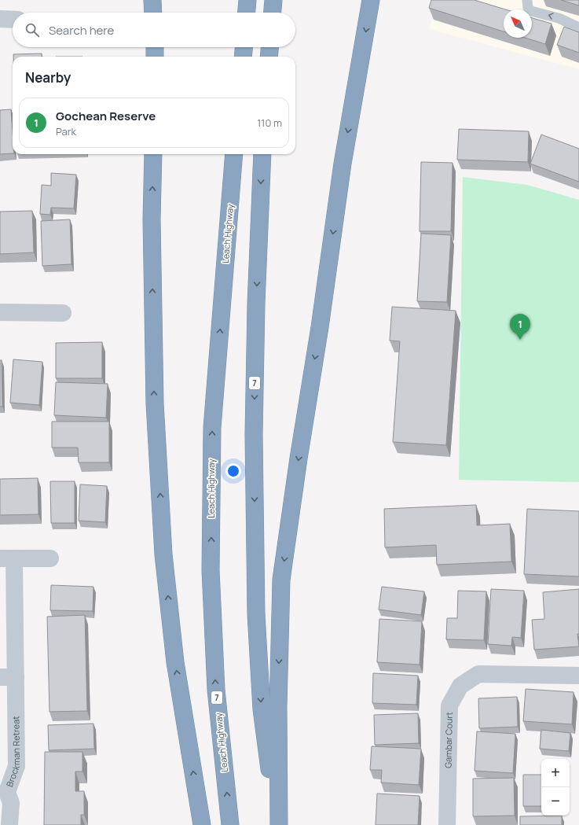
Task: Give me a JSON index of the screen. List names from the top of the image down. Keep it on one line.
{"streets":{"highway":["Leach Highway","7"],"street":["Gambar Court","Brockman Retreat"]},"north":"top left","page":{"search":"Search here","heading":"Nearby","list":[{"mark":"1","name":"Gochean Reserve","note":"Park","value":"110 m"}],"pins":"1","map_buttons":["+","−"]}}
